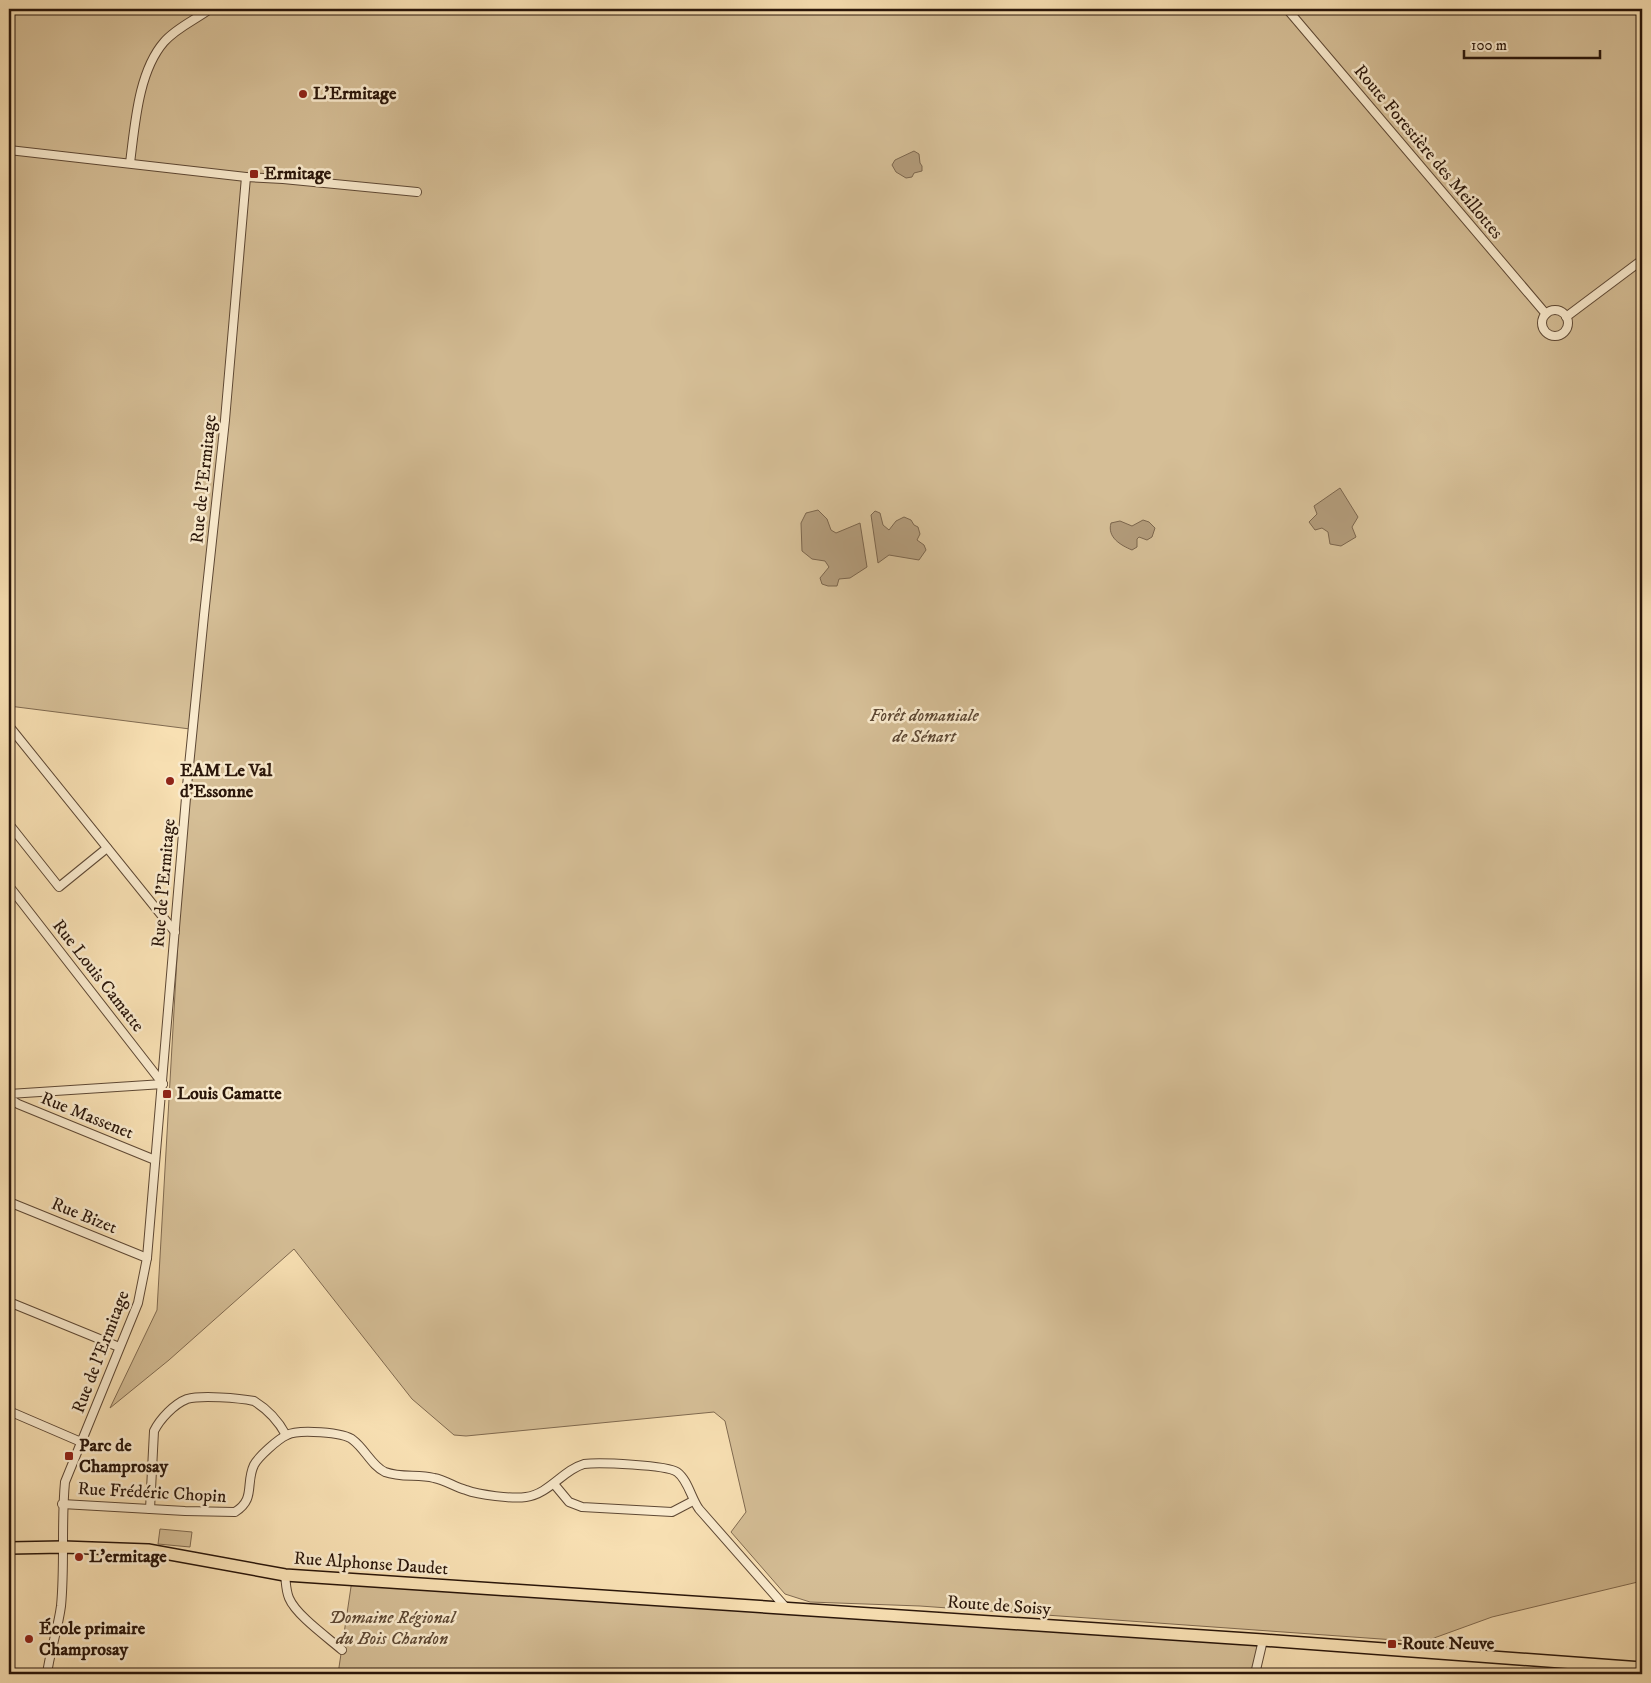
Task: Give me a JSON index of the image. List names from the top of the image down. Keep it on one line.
{"streets":{"main road":["Rue Alphonse Daudet","Route de Soisy"],"street":["Route Forestière des Meillottes","Rue de l'Ermitage","Rue Louis Camatte","Rue Massenet","Rue Bizet","Rue Frédéric Chopin"]},"crossings":[["Rue de l'Ermitage","Rue Louis Camatte"],["Rue de l'Ermitage","Rue Massenet"],["Rue de l'Ermitage","Rue Bizet"],["Rue de l'Ermitage","Rue Frédéric Chopin"],["Rue de l'Ermitage","Rue Alphonse Daudet"],["Rue Alphonse Daudet","Route de Soisy"]],"parks":["Forêt domaniale de Sénart","Domaine Régional du Bois Chardon"],"places":{"other":["L'Ermitage","EAM Le Val d'Essonne","L'ermitage","École primaire Champrosay"],"transit":["Ermitage","Louis Camatte","Parc de Champrosay","Route Neuve"]},"scale_bar":"100 m"}
